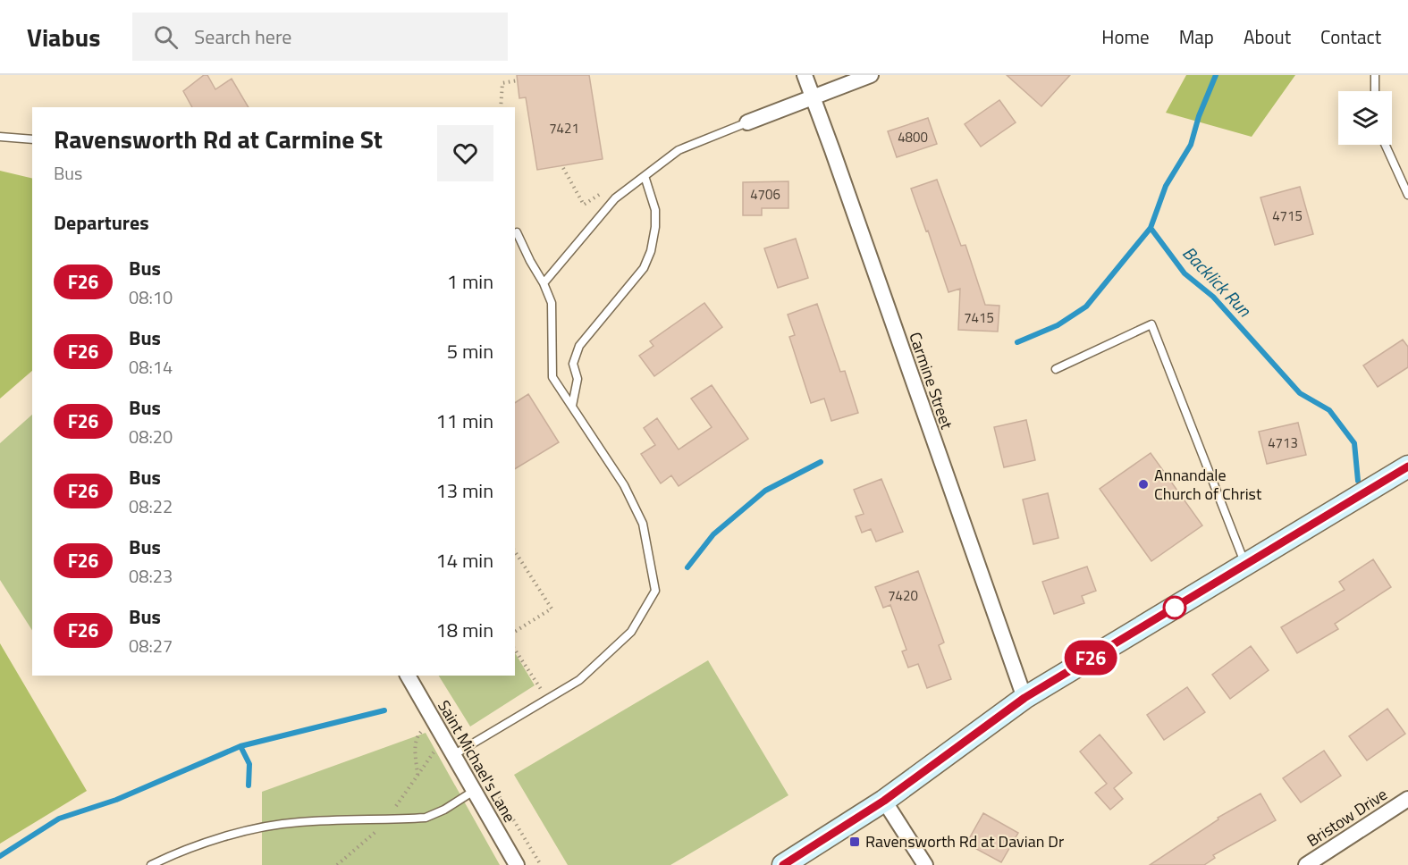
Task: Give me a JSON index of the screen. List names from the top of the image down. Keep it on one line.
{"streets":{"street":["Carmine Street","Saint Michael's Lane","Bristow Drive"]},"water":["Backlick Run"],"places":{"other":["Annandale Church of Christ"],"transit":["Ravensworth Rd at Davian Dr"]},"lines":["bus line F26"],"house_numbers":["7421","4800","4706","4715","7415","4713","7420"],"page":{"header":"Viabus","search":"Search here","nav":["Home","Map","About","Contact"],"on_map":"F26","heading":[["Ravensworth Rd at Carmine St","Bus"],"Departures"],"list":[{"mark":"F26","name":"Bus","note":"08:10","value":"1 min"},{"mark":"F26","name":"Bus","note":"08:14","value":"5 min"},{"mark":"F26","name":"Bus","note":"08:20","value":"11 min"},{"mark":"F26","name":"Bus","note":"08:22","value":"13 min"},{"mark":"F26","name":"Bus","note":"08:23","value":"14 min"},{"mark":"F26","name":"Bus","note":"08:27","value":"18 min"}]}}
